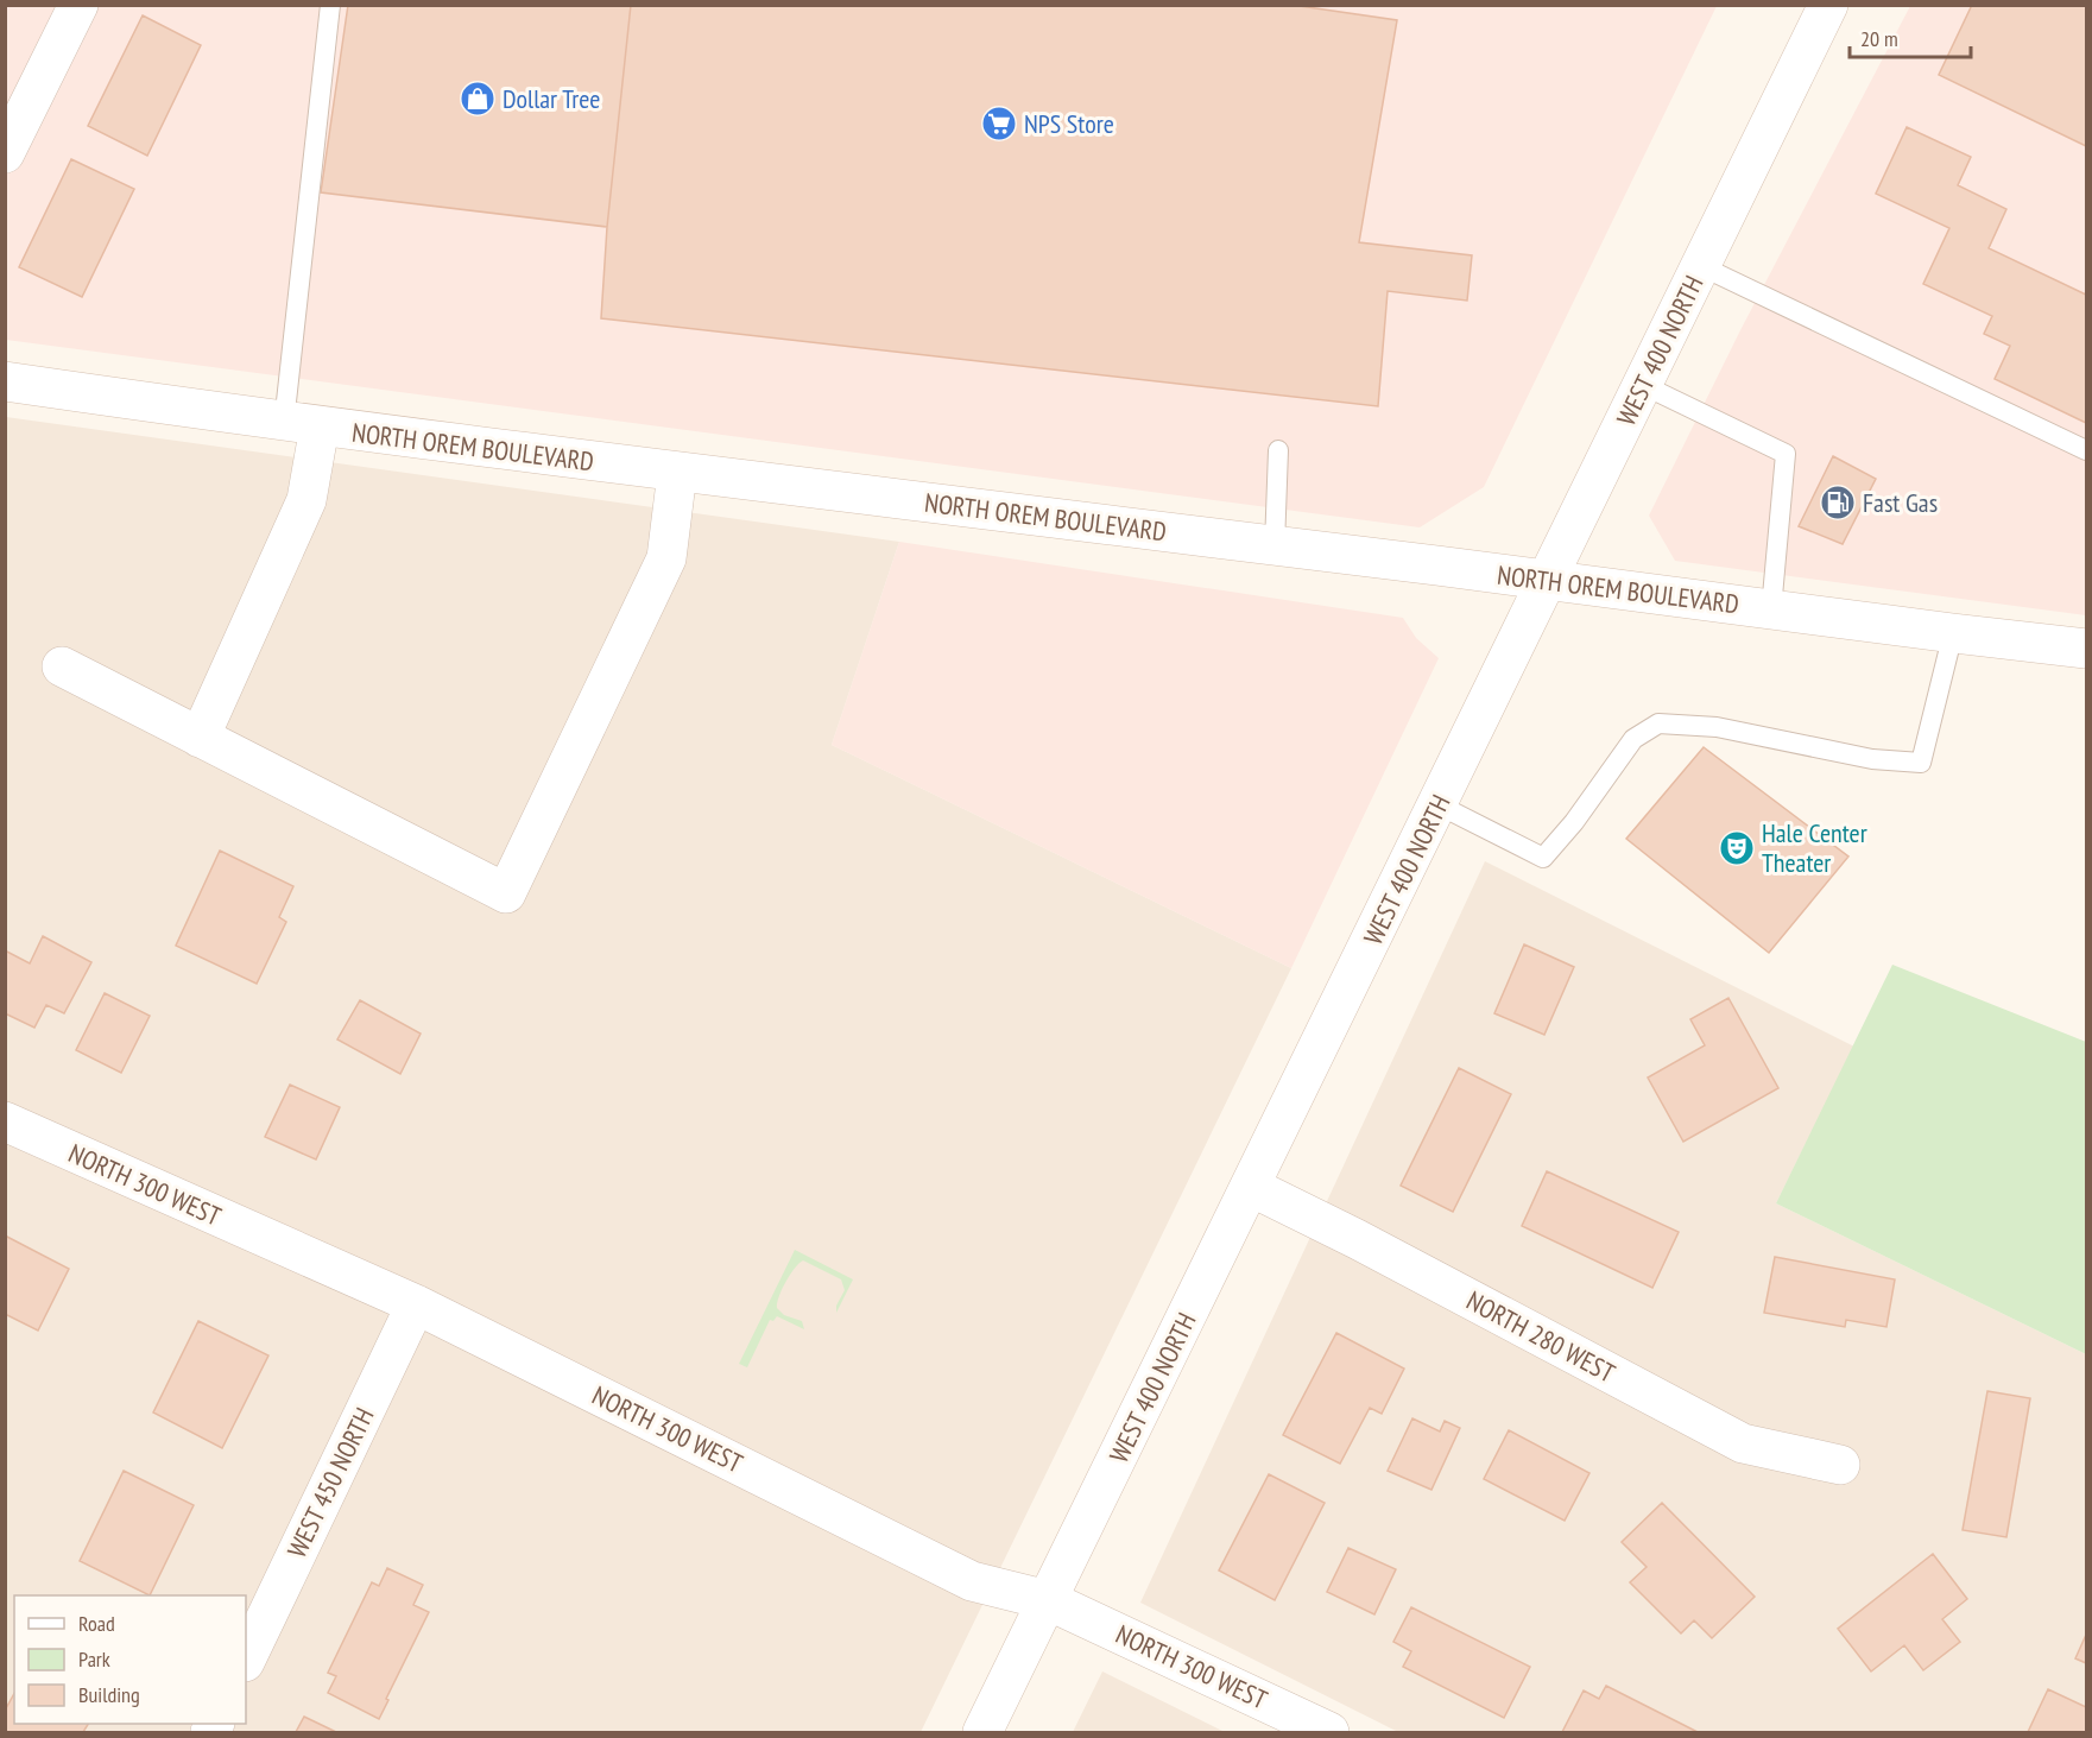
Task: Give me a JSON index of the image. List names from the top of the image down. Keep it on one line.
{"streets":{"street":["WEST 400 NORTH","NORTH OREM BOULEVARD","NORTH 300 WEST","NORTH 280 WEST","WEST 450 NORTH"]},"crossings":[["WEST 400 NORTH","NORTH OREM BOULEVARD"],["WEST 400 NORTH","NORTH 300 WEST"],["WEST 400 NORTH","NORTH 280 WEST"],["NORTH 300 WEST","WEST 450 NORTH"]],"places":{"shop":["Dollar Tree"],"supermarket":["NPS Store"],"fuel station":["Fast Gas"],"theatre":["Hale Center Theater"]},"legend":["Road","Park","Building"],"scale_bar":"20 m"}
